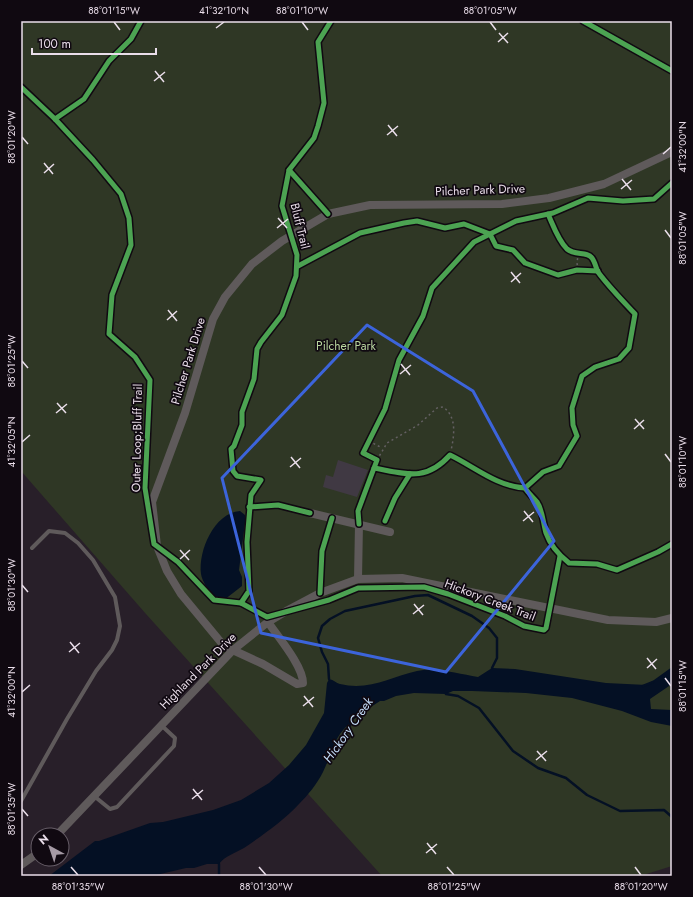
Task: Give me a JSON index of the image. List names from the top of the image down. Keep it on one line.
{"streets":{"street":["Pilcher Park Drive","Highland Park Drive"],"cycle path":["Bluff Trail","Hickory Creek Trail"]},"crossings":[["Pilcher Park Drive","Highland Park Drive"]],"water":["Hickory Creek"],"parks":["Pilcher Park"],"scale_bar":"100 m","north":"top left","coordinates":["88°01'15\"W","41°32'10\"N","88°01'10\"W","88°01'05\"W","88°01'20\"W","41°32'00\"N","88°01'25\"W","41°32'05\"N","88°01'30\"W","88°01'35\"W"]}
